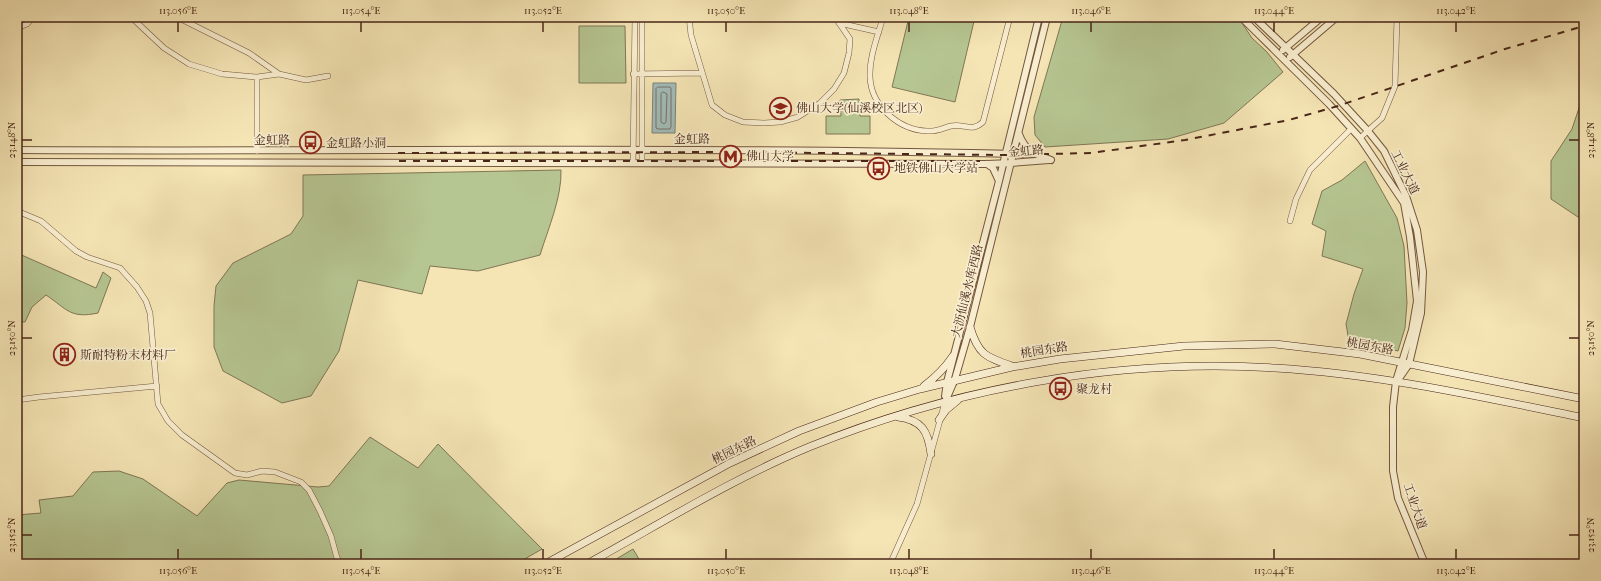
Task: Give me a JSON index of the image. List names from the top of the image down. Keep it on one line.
{"streets":{"main road":["桃园东路"],"street":["金虹路","工业大道","大沥仙溪水库西路"]},"crossings":[["金虹路","大沥仙溪水库西路"],["工业大道","桃园东路"],["大沥仙溪水库西路","桃园东路"]],"places":{"school or university":["佛山大学(仙溪校区北区)"],"bus stop":["金虹路小洞","地铁佛山大学站","聚龙村"],"metro station":["佛山大学"],"building":["斯耐特粉末材料厂"]},"coordinates":["113.056°E","113.054°E","113.052°E","113.050°E","113.048°E","113.046°E","113.044°E","113.042°E","23.148°N","23.150°N","23.152°N"]}
